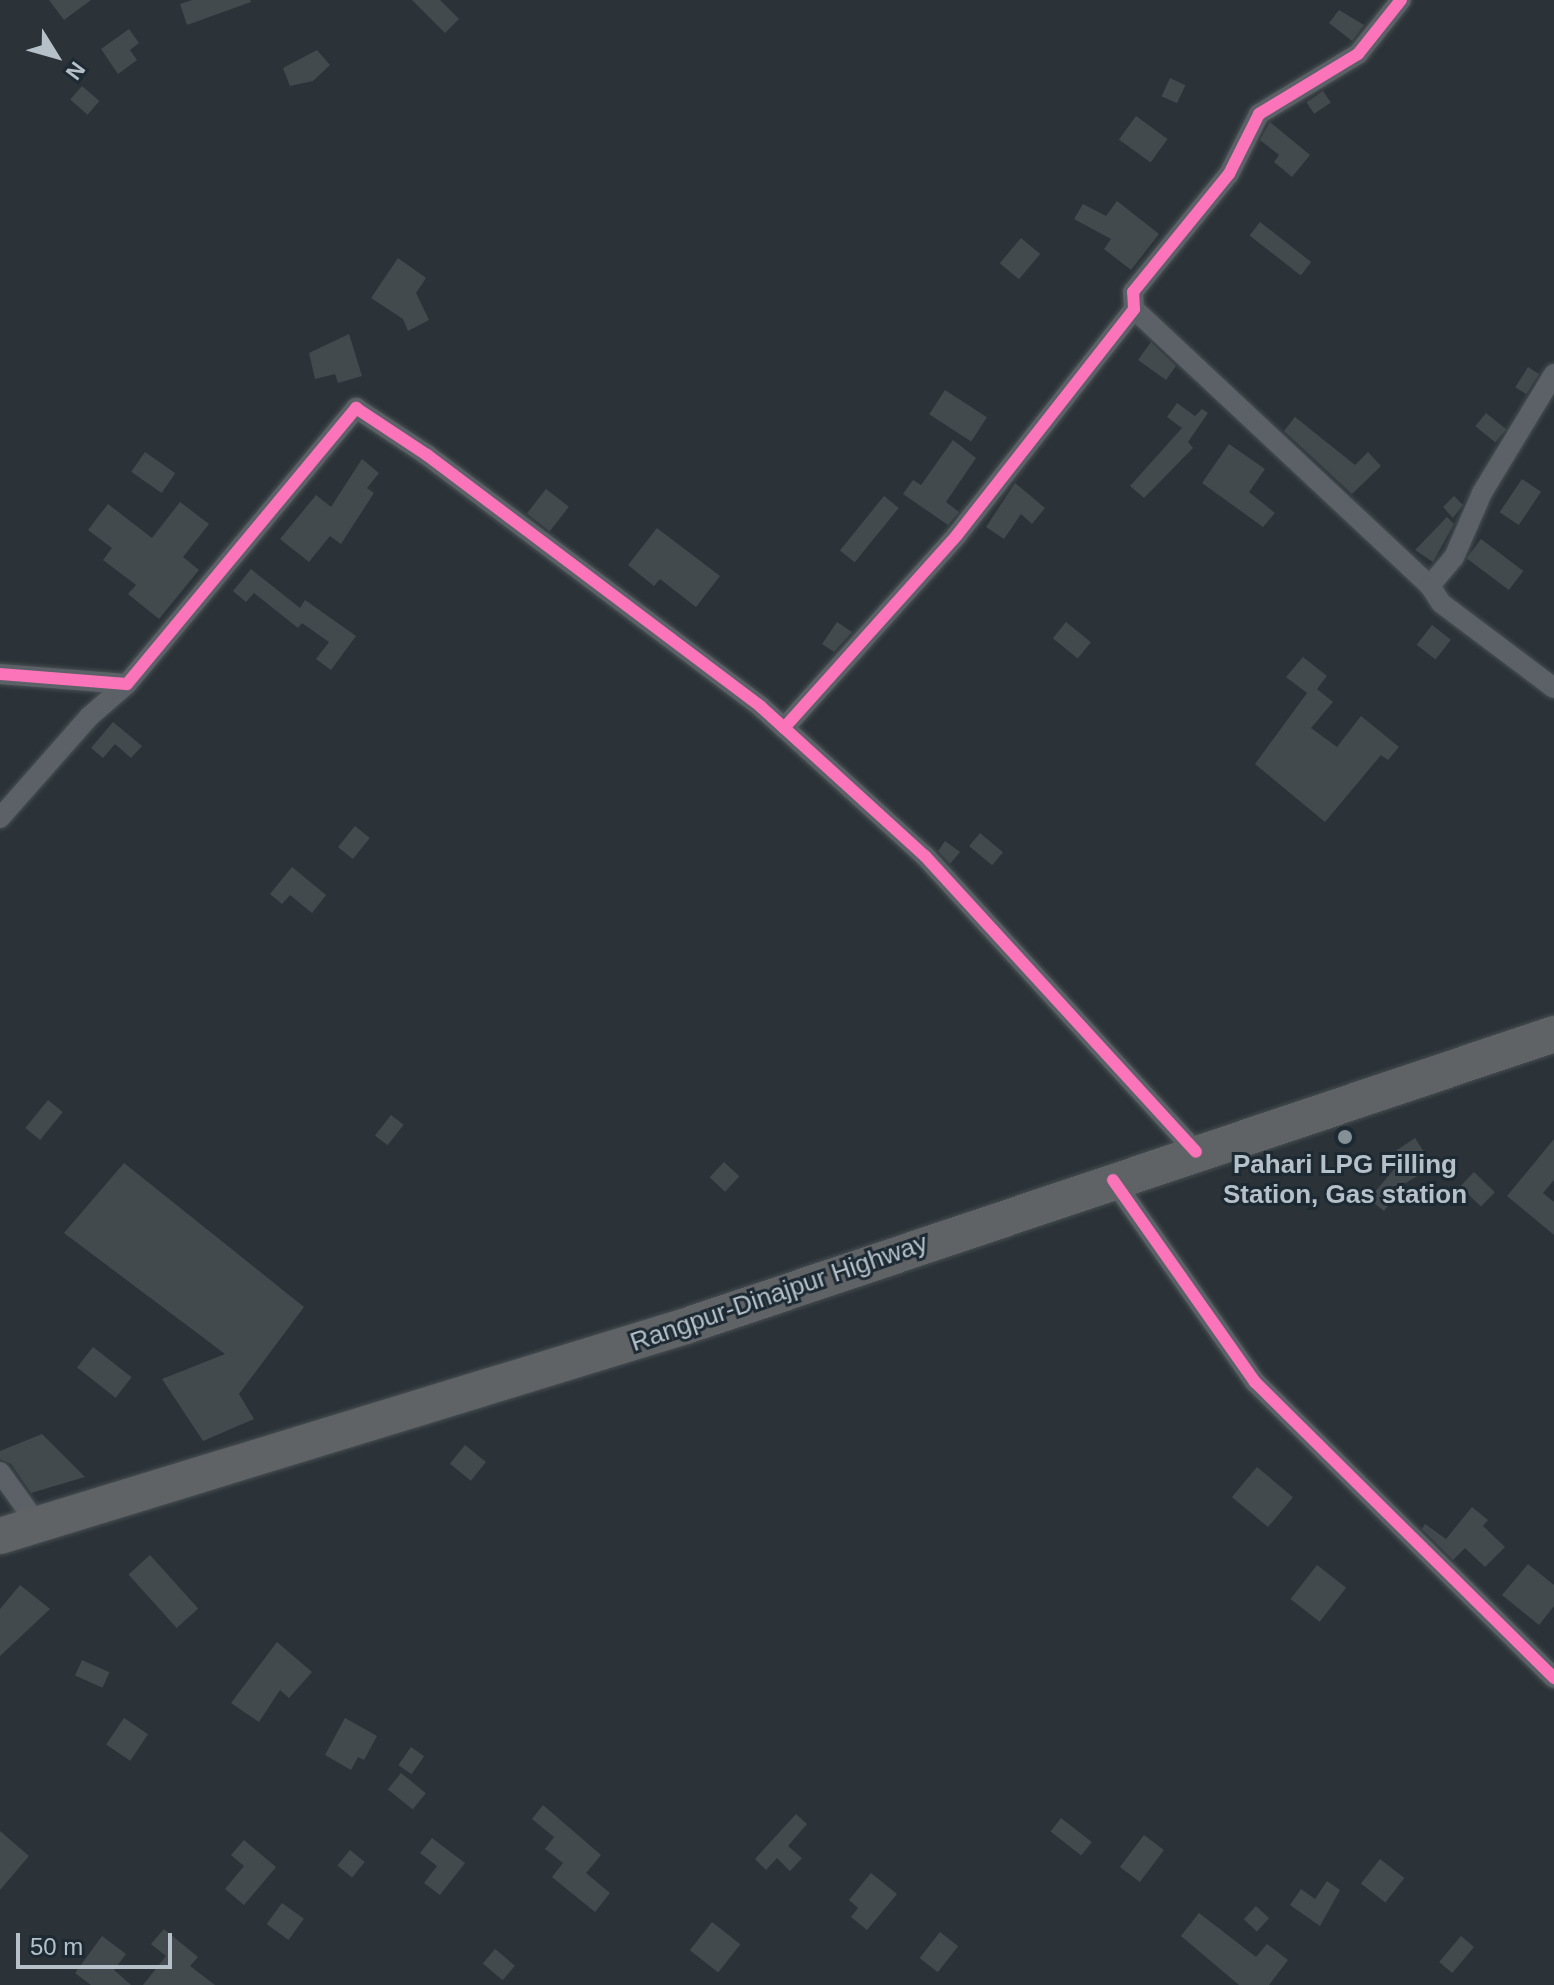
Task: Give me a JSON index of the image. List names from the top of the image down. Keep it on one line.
{"streets":{"highway":["Rangpur-Dinajpur Highway"]},"places":["Pahari LPG Filling Station, Gas station"],"scale_bar":"50 m","north":"bottom right"}
